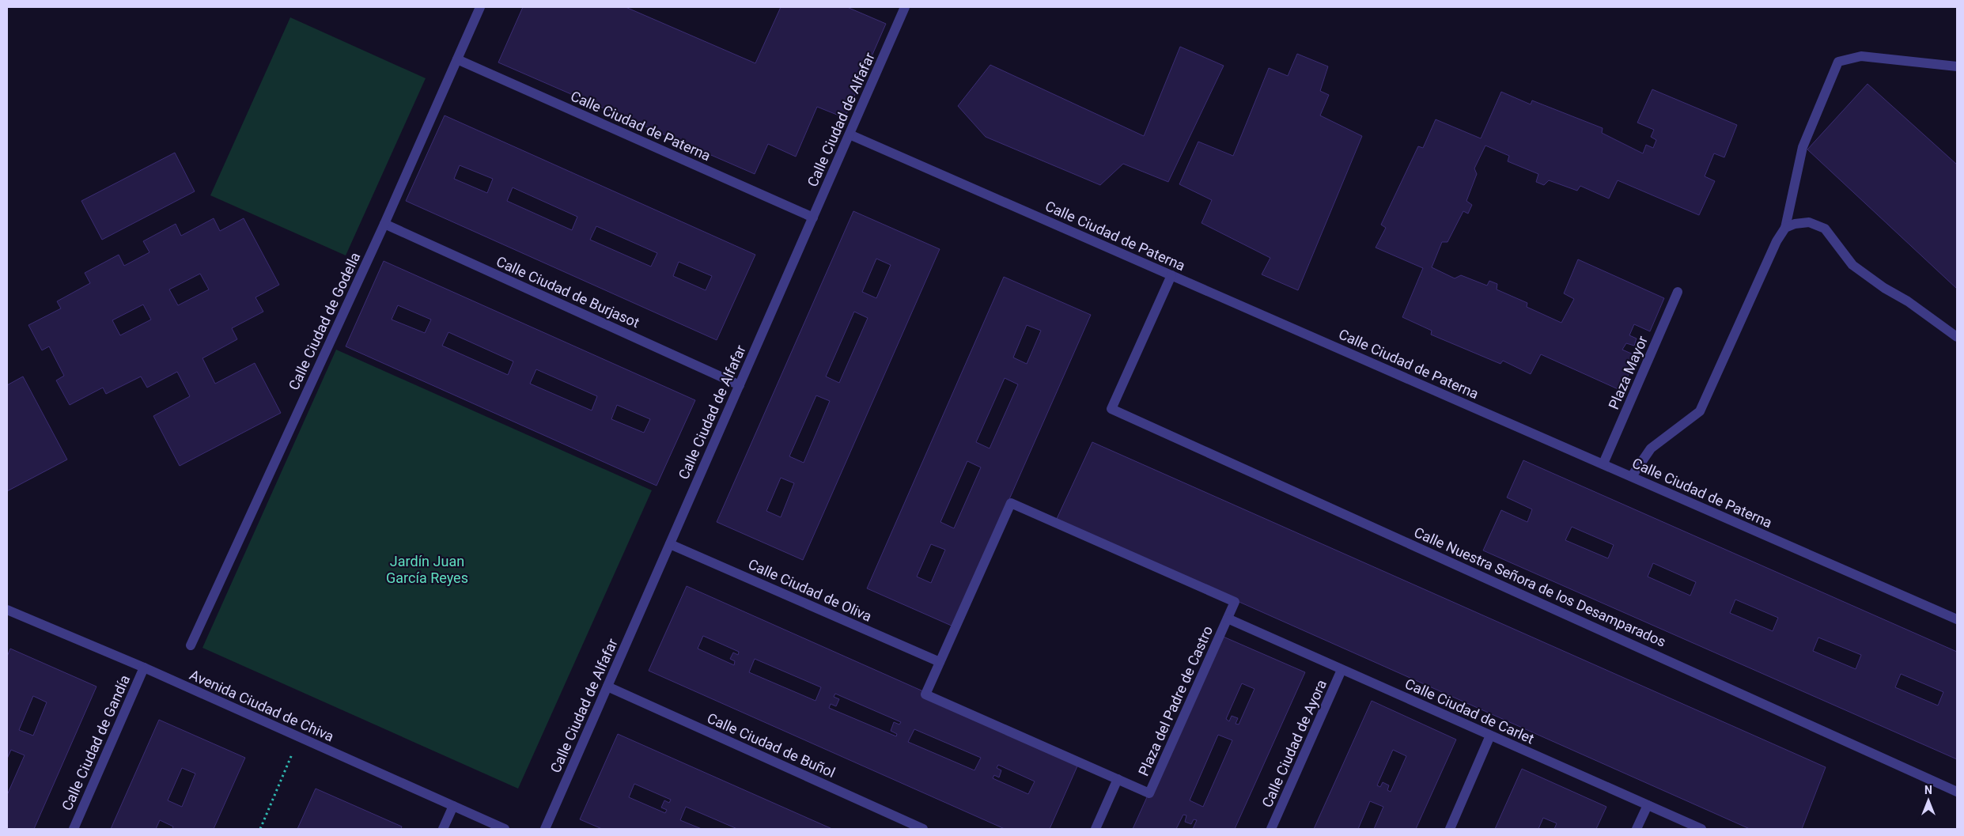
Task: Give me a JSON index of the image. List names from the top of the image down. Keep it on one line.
{"streets":{"street":["Calle Ciudad de Alfafar","Calle Ciudad de Paterna","Calle Ciudad de Burjasot","Calle Ciudad de Godella","Plaza Mayor","Calle Nuestra Señora de los Desamparados","Calle Ciudad de Oliva","Plaza del Padre de Castro","Avenida Ciudad de Chiva","Calle Ciudad de Carlet","Calle Ciudad de Gandía","Calle Ciudad de Ayora","Calle Ciudad de Buñol"]},"crossings":[["Calle Ciudad de Alfafar","Calle Ciudad de Paterna"],["Calle Ciudad de Alfafar","Calle Ciudad de Burjasot"],["Calle Ciudad de Alfafar","Calle Ciudad de Oliva"],["Calle Ciudad de Alfafar","Calle Ciudad de Buñol"],["Calle Ciudad de Paterna","Calle Ciudad de Godella"],["Calle Ciudad de Paterna","Plaza Mayor"],["Calle Ciudad de Paterna","Calle Nuestra Señora de los Desamparados"],["Calle Ciudad de Burjasot","Calle Ciudad de Godella"],["Calle Ciudad de Oliva","Plaza del Padre de Castro"],["Plaza del Padre de Castro","Calle Ciudad de Carlet"],["Avenida Ciudad de Chiva","Calle Ciudad de Gandía"],["Calle Ciudad de Carlet","Calle Ciudad de Ayora"]],"parks":["Jardín Juan García Reyes"],"north":"top"}
